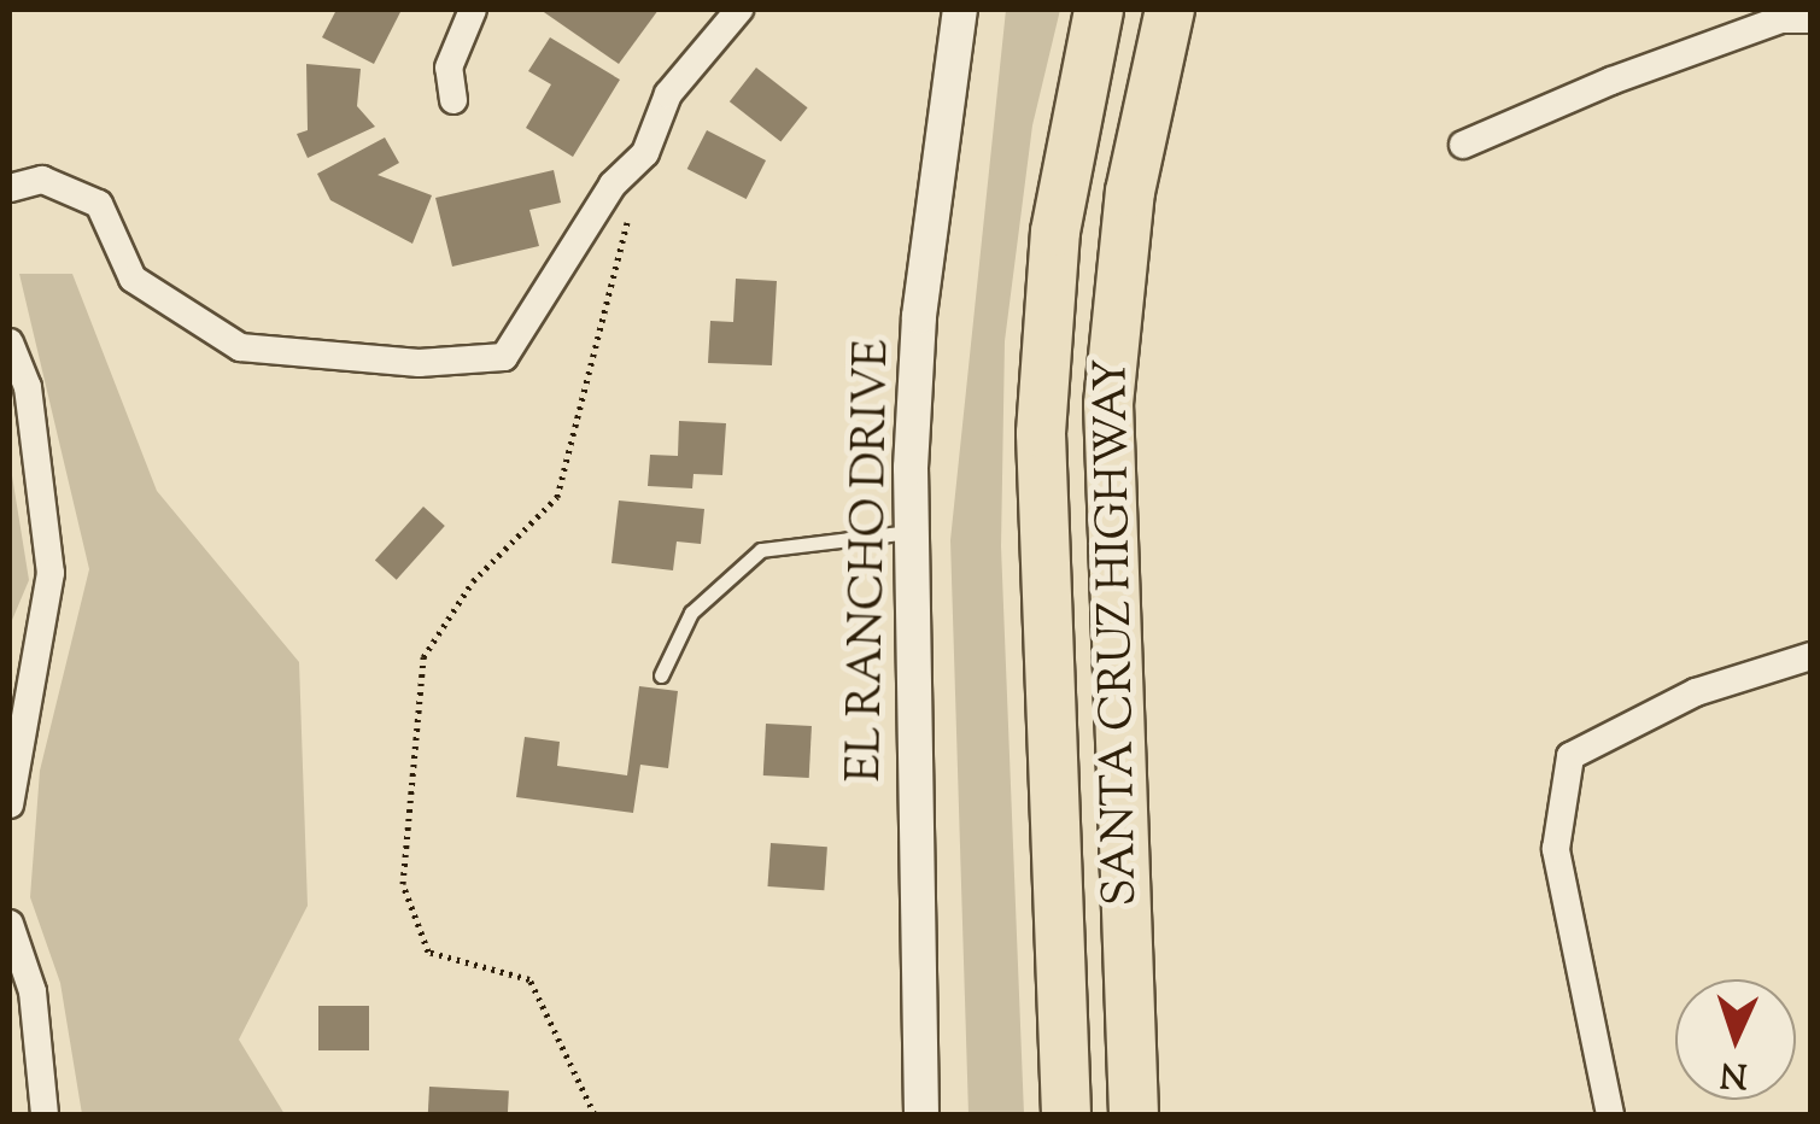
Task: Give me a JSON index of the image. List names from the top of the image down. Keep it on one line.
{"streets":{"highway":["SANTA CRUZ HIGHWAY"],"street":["EL RANCHO DRIVE"]},"north":"bottom"}
